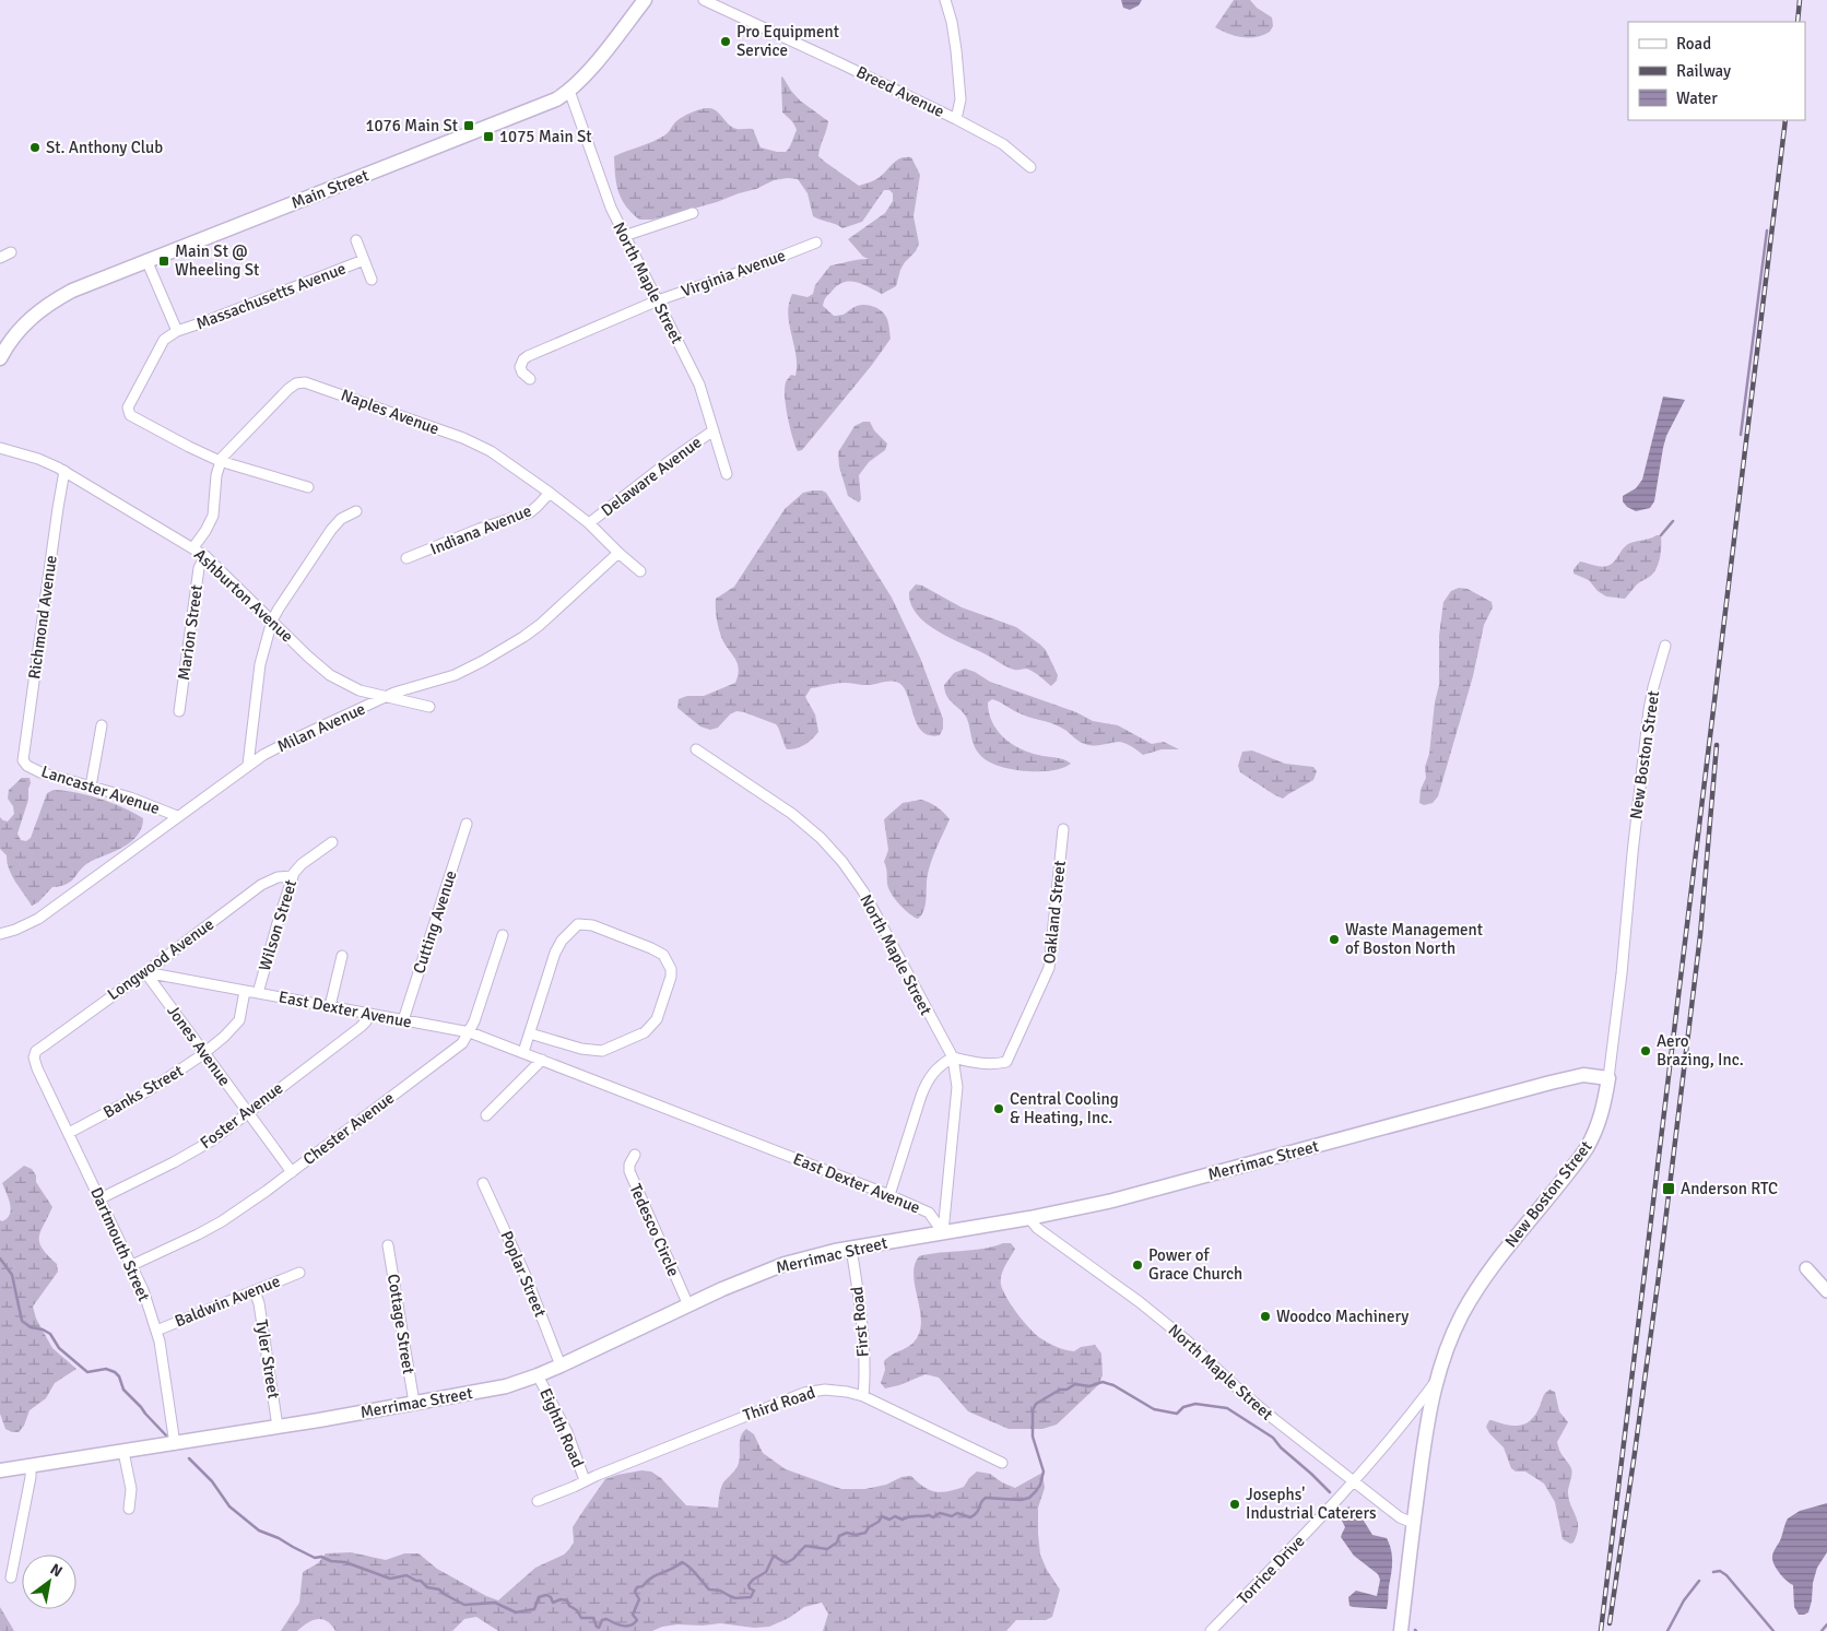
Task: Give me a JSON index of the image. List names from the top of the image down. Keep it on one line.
{"streets":{"main road":["Main Street","New Boston Street","Merrimac Street"],"street":["Breed Avenue","Virginia Avenue","North Maple Street","Massachusetts Avenue","Naples Avenue","Delaware Avenue","Indiana Avenue","Ashburton Avenue","Richmond Avenue","Marion Street","Milan Avenue","Lancaster Avenue","Oakland Street","Cutting Avenue","Wilson Street","Longwood Avenue","East Dexter Avenue","Jones Avenue","Banks Street","Foster Avenue","Chester Avenue","Tedesco Circle","Dartmouth Street","Poplar Street","Baldwin Avenue","First Road","Cottage Street","Tyler Street","Third Road","Eighth Road","Torrice Drive"]},"crossings":[["Main Street","North Maple Street"],["Virginia Avenue","North Maple Street"],["North Maple Street","Delaware Avenue"],["North Maple Street","New Boston Street"],["North Maple Street","Oakland Street"],["North Maple Street","East Dexter Avenue"],["North Maple Street","Merrimac Street"],["North Maple Street","Torrice Drive"],["Naples Avenue","Delaware Avenue"],["Naples Avenue","Indiana Avenue"],["Naples Avenue","Milan Avenue"],["Ashburton Avenue","Richmond Avenue"],["Ashburton Avenue","Marion Street"],["Ashburton Avenue","Milan Avenue"],["Richmond Avenue","Lancaster Avenue"],["Milan Avenue","Lancaster Avenue"],["New Boston Street","Merrimac Street"],["New Boston Street","Torrice Drive"],["Cutting Avenue","East Dexter Avenue"],["Wilson Street","Longwood Avenue"],["Wilson Street","East Dexter Avenue"],["Longwood Avenue","East Dexter Avenue"],["Longwood Avenue","Jones Avenue"],["Longwood Avenue","Dartmouth Street"],["East Dexter Avenue","Jones Avenue"],["East Dexter Avenue","Banks Street"],["East Dexter Avenue","Foster Avenue"],["East Dexter Avenue","Chester Avenue"],["East Dexter Avenue","Merrimac Street"],["Jones Avenue","Banks Street"],["Jones Avenue","Foster Avenue"],["Jones Avenue","Chester Avenue"],["Banks Street","Dartmouth Street"],["Foster Avenue","Dartmouth Street"],["Chester Avenue","Dartmouth Street"],["Merrimac Street","Tedesco Circle"],["Merrimac Street","Dartmouth Street"],["Merrimac Street","Poplar Street"],["Merrimac Street","First Road"],["Merrimac Street","Cottage Street"],["Merrimac Street","Tyler Street"],["Merrimac Street","Eighth Road"],["Dartmouth Street","Baldwin Avenue"],["Baldwin Avenue","Tyler Street"],["First Road","Third Road"],["Third Road","Eighth Road"]],"places":{"other":["Pro Equipment Service","St. Anthony Club","Waste Management of Boston North","Aero Brazing, Inc.","Central Cooling & Heating, Inc.","Power of Grace Church","Woodco Machinery","Josephs' Industrial Caterers"],"transit":["1076 Main St","1075 Main St","Main St @ Wheeling St","Anderson RTC"]},"legend":["Road","Railway","Water"],"north":"top right"}
